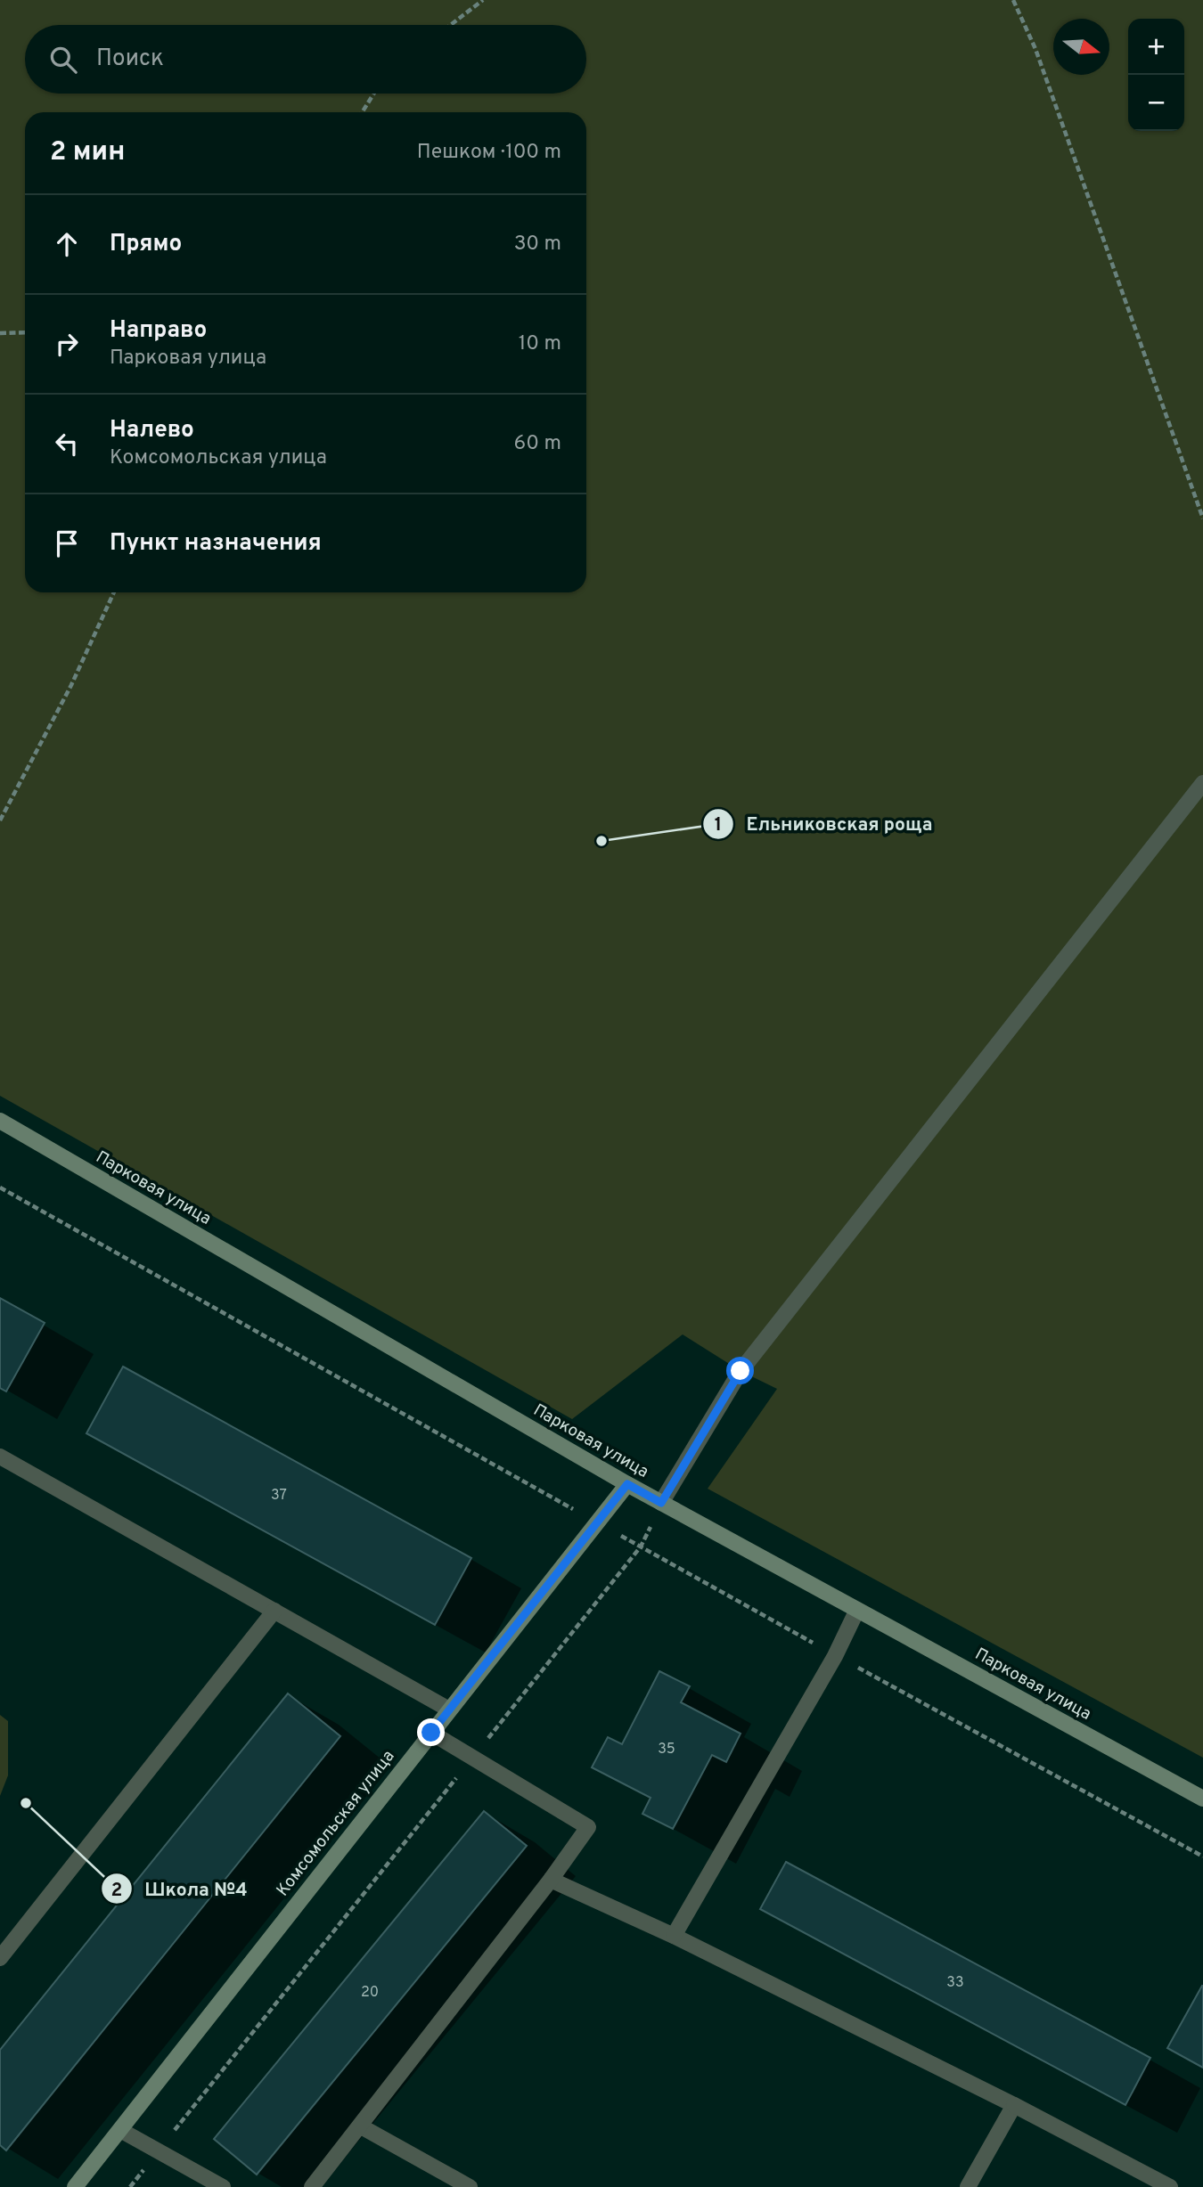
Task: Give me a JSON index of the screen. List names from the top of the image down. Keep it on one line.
{"streets":{"street":["Парковая улица","Комсомольская улица"]},"crossings":[["Парковая улица","Комсомольская улица"]],"places":["Ельниковская роща","Школа №4"],"house_numbers":["37","35","33","20"],"north":"right","page":{"map_buttons":["+","−"],"search":"Поиск","heading":["2 мин","Пешком · 100 m"],"list":[["Прямо","30 m"],["Направо","Парковая улица","10 m"],["Налево","Комсомольская улица","60 m"],"Пункт назначения"]}}
